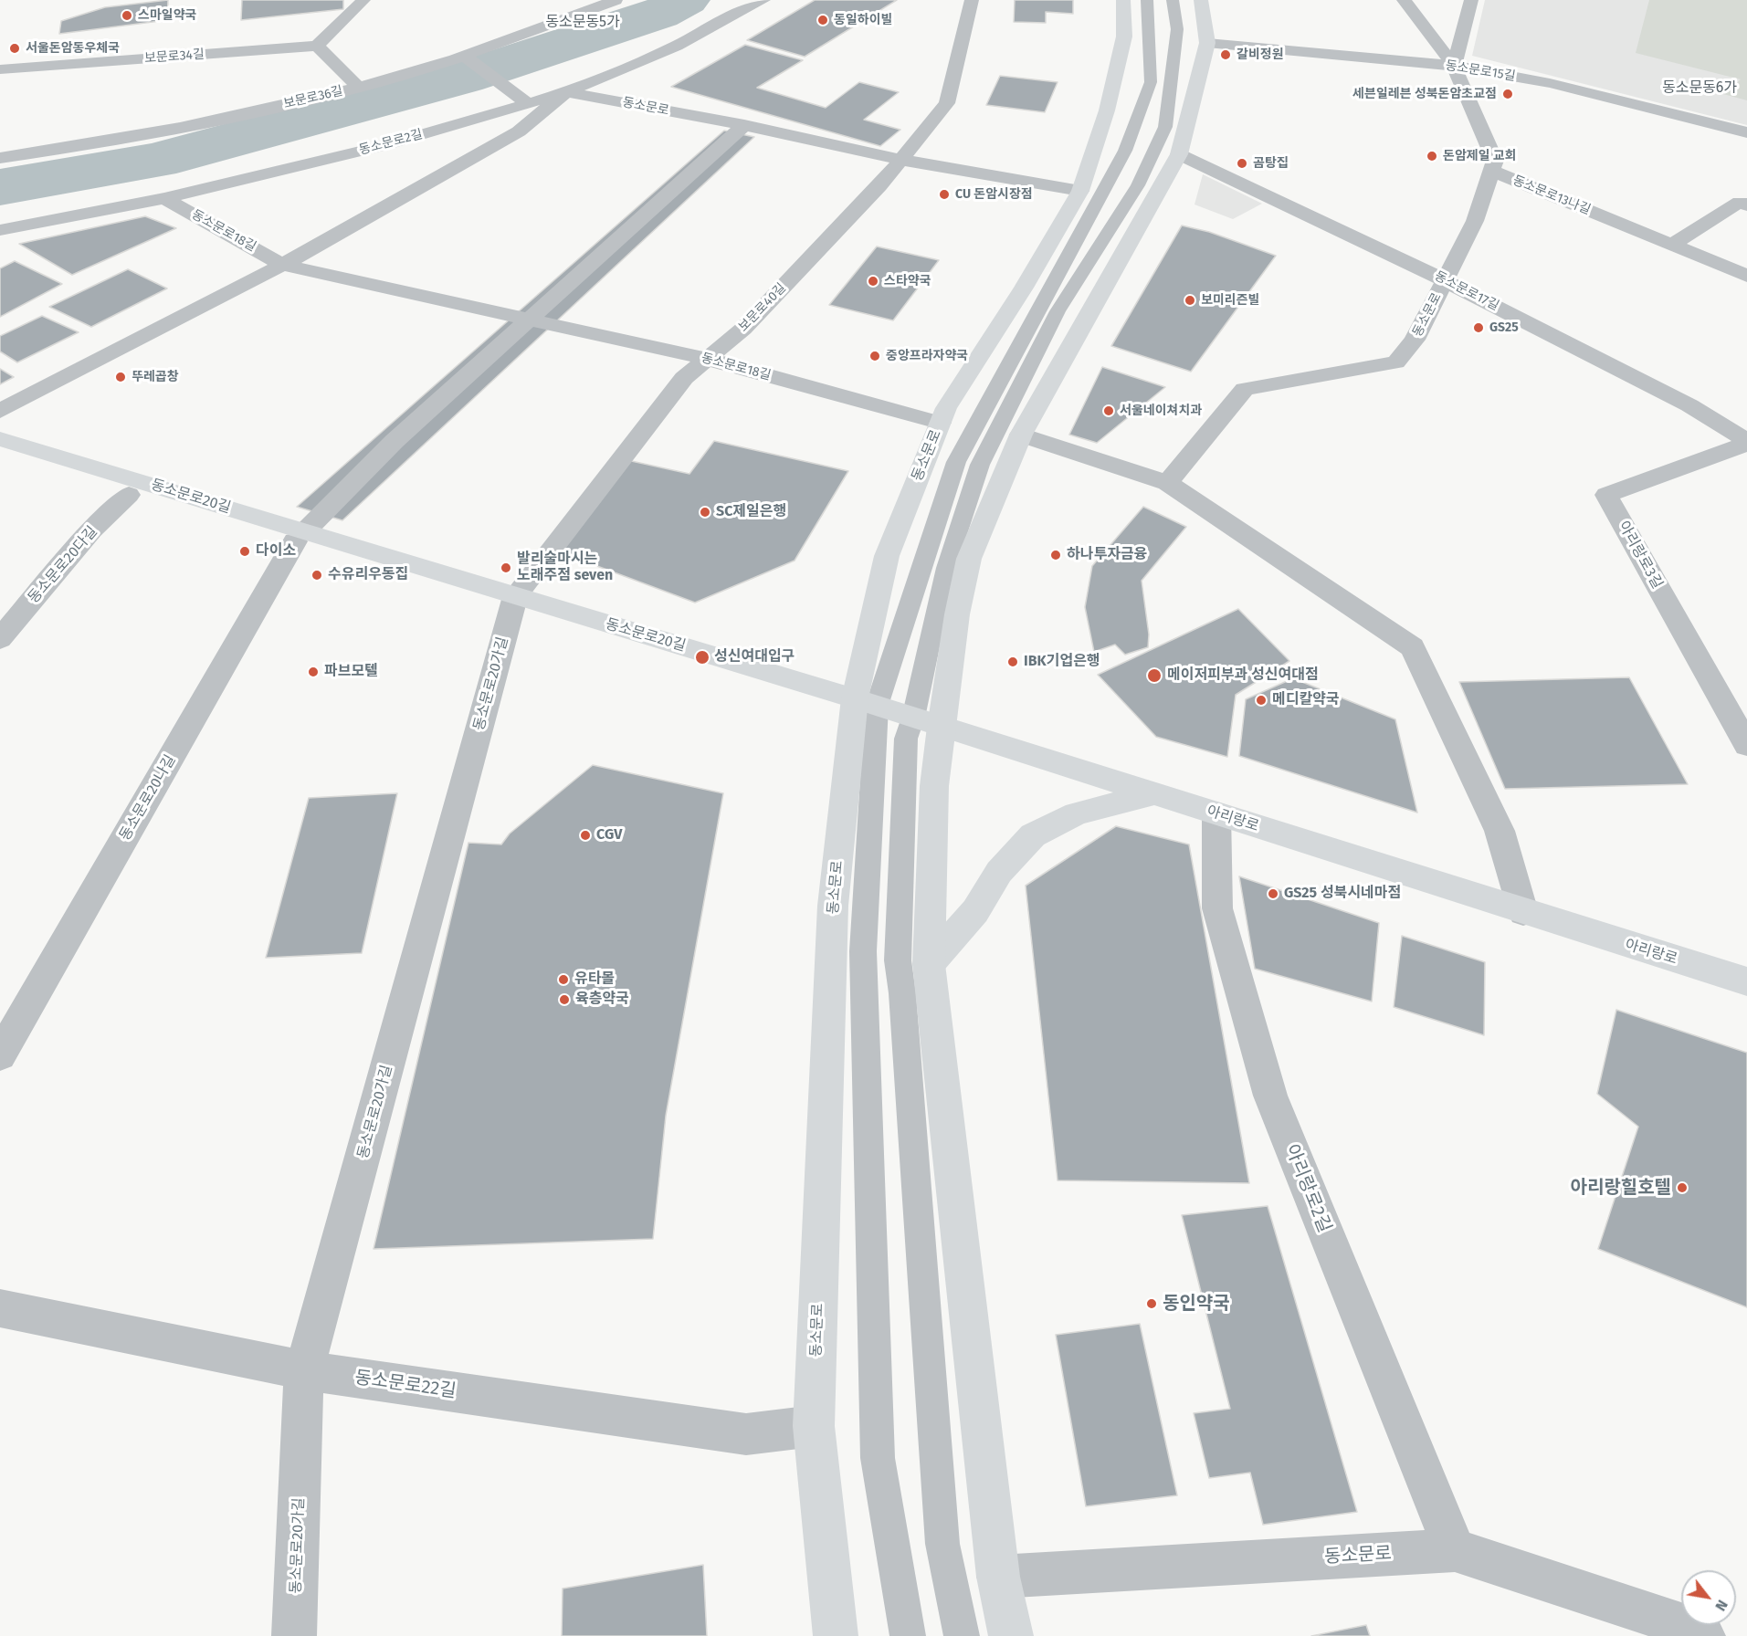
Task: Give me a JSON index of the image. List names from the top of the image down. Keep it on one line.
{"streets":{"main road":["동소문로","동소문로20길","아리랑로"],"street":["보문로34길","동소문로15길","보문로36길","동소문로2길","동소문로13나길","동소문로18길","동소문로17길","보문로40길","아리랑로3길","동소문로20다길","동소문로20가길","동소문로20나길","아리랑로2길","동소문로22길"]},"crossings":[["동소문로","동소문로2길"],["동소문로","동소문로13나길"],["동소문로","동소문로18길"],["동소문로","동소문로17길"],["동소문로","보문로40길"],["동소문로","동소문로20길"],["동소문로","아리랑로2길"],["동소문로","동소문로22길"],["동소문로2길","동소문로18길"],["동소문로18길","보문로40길"],["동소문로17길","아리랑로3길"],["보문로40길","동소문로20길"],["보문로40길","동소문로20가길"],["동소문로20길","동소문로20다길"],["동소문로20길","동소문로20가길"],["동소문로20길","동소문로20나길"],["동소문로20길","아리랑로"],["동소문로20가길","동소문로22길"],["아리랑로","아리랑로2길"]],"districts":["동소문동5가","동소문동6가"],"places":["스마일약국","동일하이빌","서울돈암동우체국","갈비정원","세븐일레븐 성북돈암초교점","돈암제일 교회","곰탕집","CU 돈암시장점","스타약국","보미리즌빌","GS25","중앙프라자약국","뚜레곱창","서울네이쳐치과","SC제일은행","다이소","하나투자금융","발리술마시는 노래주점 seven","수유리우동집","성신여대입구","IBK기업은행","파브모텔","메이저피부과 성신여대점","메디칼약국","CGV","GS25 성북시네마점","유타몰","육층약국","아리랑힐호텔","동인약국"],"north":"bottom right"}
